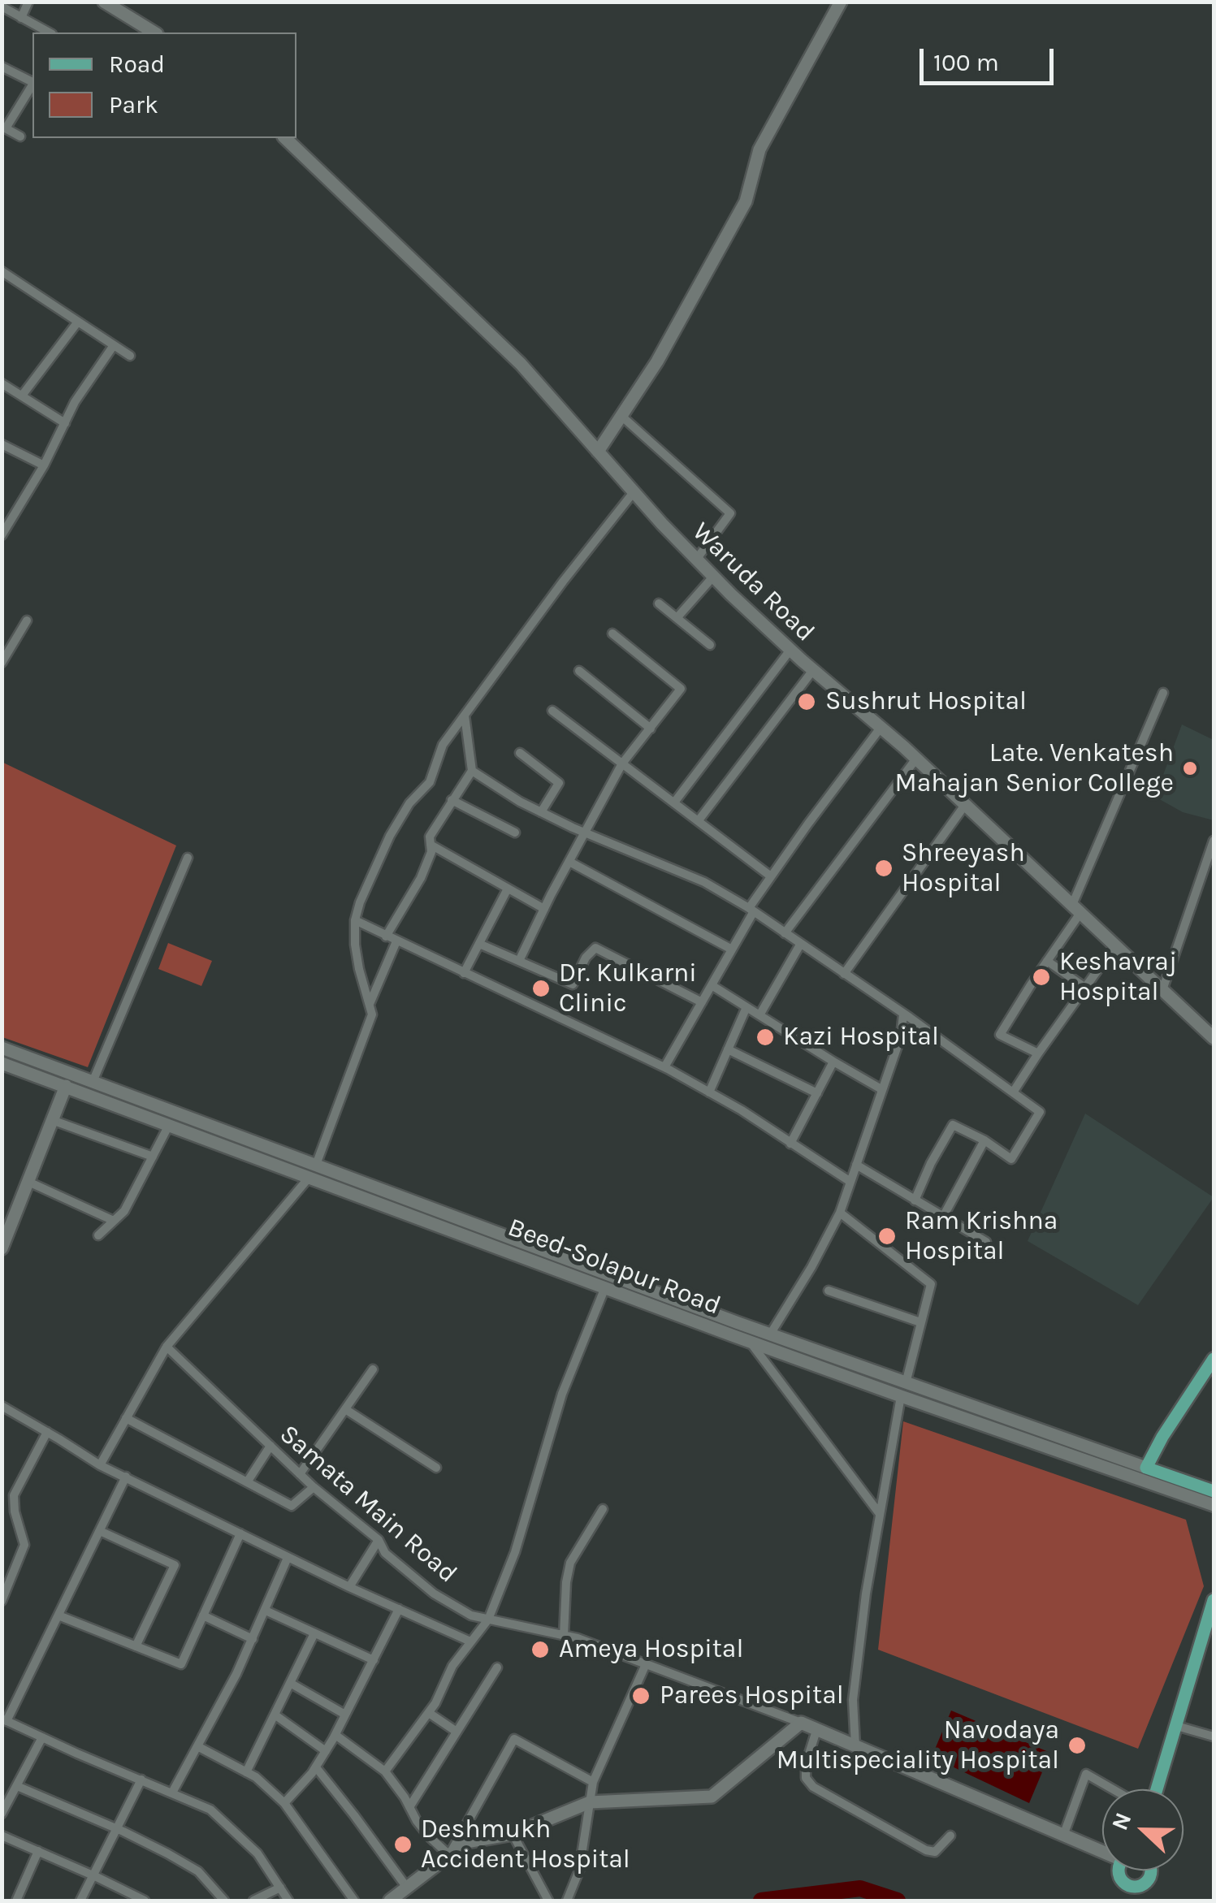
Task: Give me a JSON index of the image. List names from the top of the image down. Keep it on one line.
{"streets":{"street":["Waruda Road","Beed-Solapur Road","Samata Main Road"]},"places":["Sushrut Hospital","Late. Venkatesh Mahajan Senior College","Shreeyash Hospital","Keshavraj Hospital","Dr. Kulkarni Clinic","Kazi Hospital","Ram Krishna Hospital","Ameya Hospital","Parees Hospital","Navodaya Multispeciality Hospital","Deshmukh Accident Hospital"],"legend":["Road","Park"],"scale_bar":"100 m","north":"left"}
